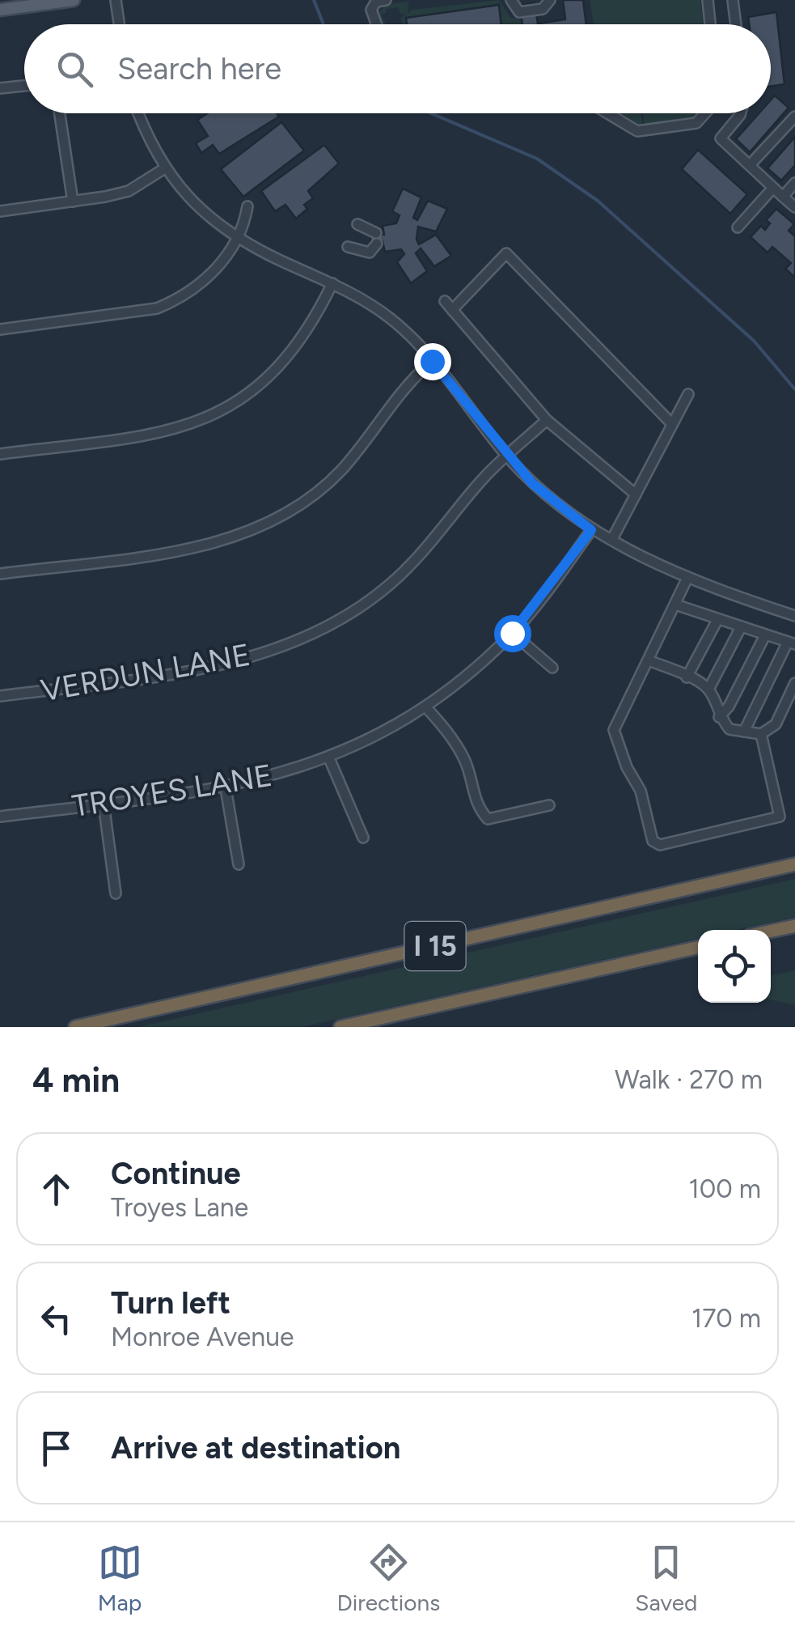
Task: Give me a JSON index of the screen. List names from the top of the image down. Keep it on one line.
{"streets":{"highway":["I 15"],"street":["VERDUN LANE","TROYES LANE"]},"page":{"search":"Search here","heading":["4 min","Walk · 270 m"],"list":[["Continue","Troyes Lane","100 m"],["Turn left","Monroe Avenue","170 m"],"Arrive at destination"],"nav":["Map","Directions","Saved"]}}
